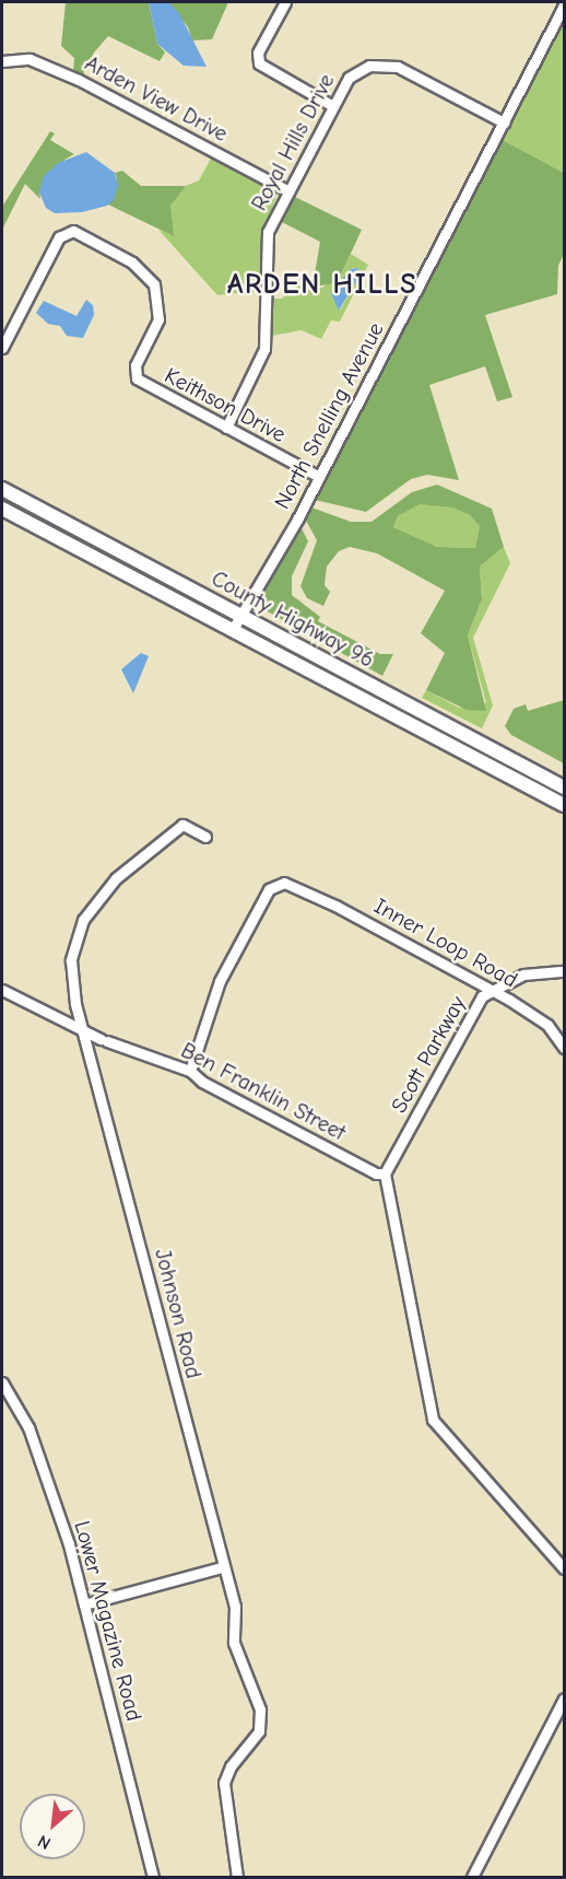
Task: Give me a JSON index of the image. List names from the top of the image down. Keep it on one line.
{"streets":{"main road":["County Highway 96"],"street":["Arden View Drive","Royal Hills Drive","Keithson Drive","North Snelling Avenue","Inner Loop Road","Scott Parkway","Ben Franklin Street","Johnson Road","Lower Magazine Road"]},"crossings":[["Arden View Drive","Royal Hills Drive"],["Royal Hills Drive","Keithson Drive"],["Royal Hills Drive","North Snelling Avenue"],["Keithson Drive","North Snelling Avenue"],["North Snelling Avenue","County Highway 96"],["Inner Loop Road","Scott Parkway"],["Inner Loop Road","Ben Franklin Street"],["Scott Parkway","Ben Franklin Street"],["Ben Franklin Street","Johnson Road"]],"districts":["ARDEN HILLS"],"north":"bottom left"}
